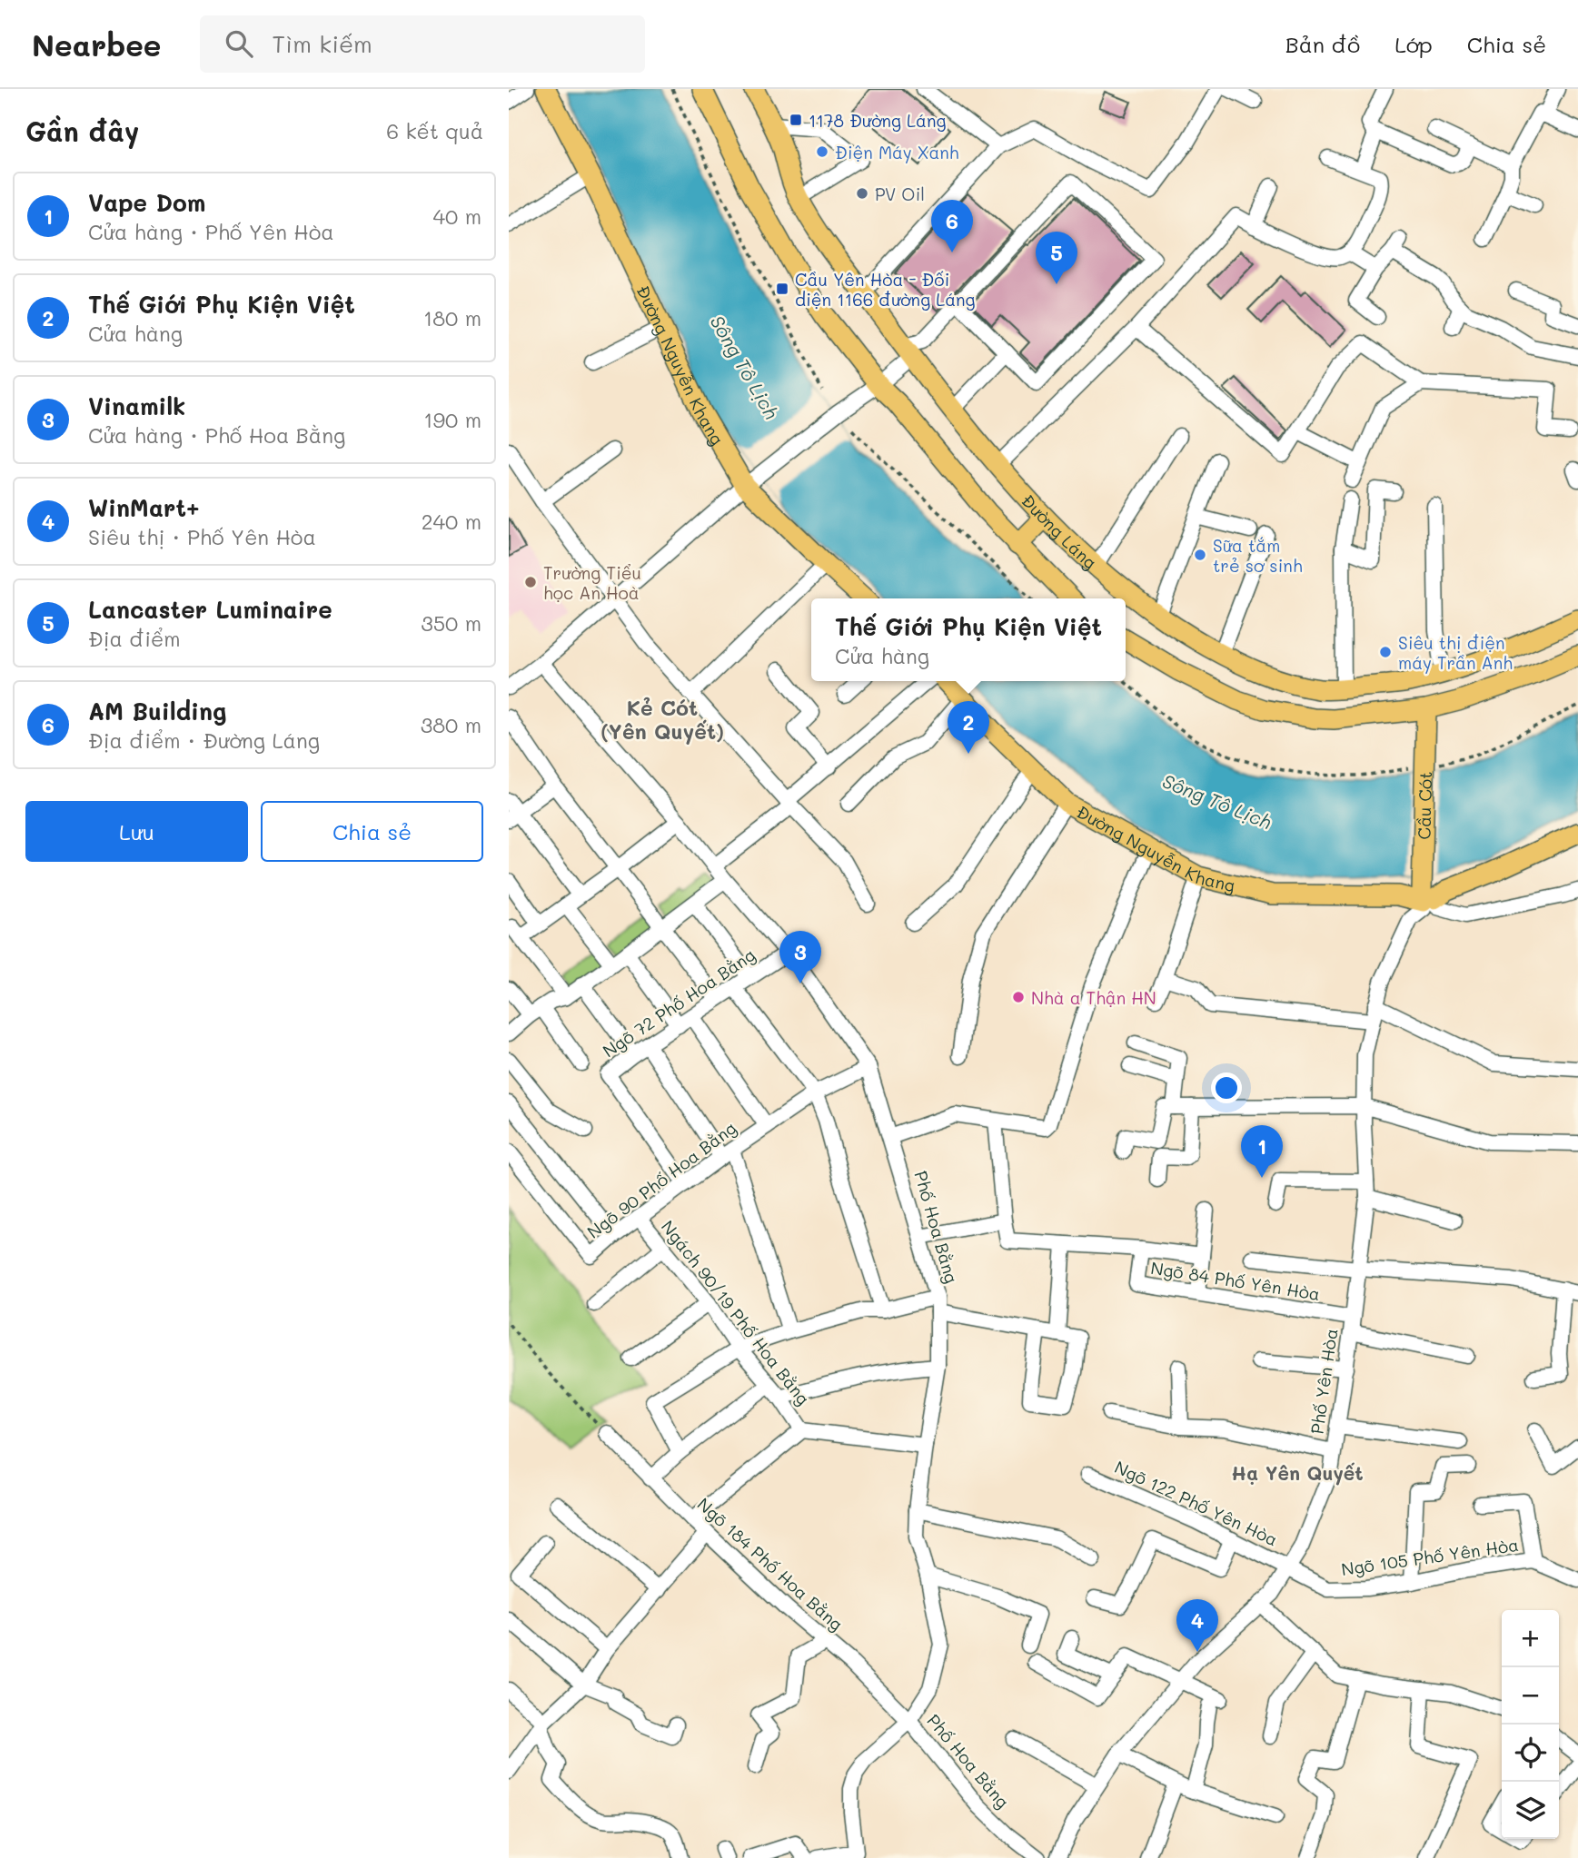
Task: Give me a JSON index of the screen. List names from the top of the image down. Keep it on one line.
{"streets":{"main road":["Đường Nguyễn Khang","Đường Láng","Cầu Cót"],"street":["Ngõ 72 Phố Hoa Bằng","Ngõ 90 Phố Hoa Bằng","Phố Hoa Bằng","Ngõ 84 Phố Yên Hòa","Ngách 90/19 Phố Hoa Bằng","Phố Yên Hòa","Ngõ 122 Phố Yên Hòa","Ngõ 105 Phố Yên Hòa","Ngõ 184 Phố Hoa Bằng"]},"crossings":[["Đường Nguyễn Khang","Cầu Cót"],["Đường Nguyễn Khang","Phố Yên Hòa"],["Cầu Cót","Phố Yên Hòa"],["Ngõ 72 Phố Hoa Bằng","Ngõ 90 Phố Hoa Bằng"],["Ngõ 72 Phố Hoa Bằng","Phố Hoa Bằng"],["Ngõ 90 Phố Hoa Bằng","Phố Hoa Bằng"],["Ngõ 90 Phố Hoa Bằng","Ngách 90/19 Phố Hoa Bằng"],["Phố Hoa Bằng","Ngõ 184 Phố Hoa Bằng"],["Ngõ 84 Phố Yên Hòa","Phố Yên Hòa"],["Phố Yên Hòa","Ngõ 122 Phố Yên Hòa"],["Phố Yên Hòa","Ngõ 105 Phố Yên Hòa"],["Ngõ 122 Phố Yên Hòa","Ngõ 105 Phố Yên Hòa"]],"districts":["Kẻ Cót (Yên Quyết)","Hạ Yên Quyết"],"water":["Sông Tô Lịch"],"places":{"transit":["1178 Đường Láng","Cầu Yên Hòa - Đối diện 1166 đường Láng"],"other":["Điện Máy Xanh","PV Oil","Sữa tắm trẻ sơ sinh","Trường Tiểu học An Hoà","Siêu thị điện máy Trần Anh","Nhà a Thận HN"]},"page":{"header":"Nearbee","search":"Tìm kiếm","nav":["Bản đồ","Lớp","Chia sẻ"],"heading":["Gần đây","6 kết quả"],"list":[{"mark":"1","name":"Vape Dom","note":"Cửa hàng · Phố Yên Hòa","value":"40 m"},{"mark":"2","name":"Thế Giới Phụ Kiện Việt","note":"Cửa hàng","value":"180 m"},{"mark":"3","name":"Vinamilk","note":"Cửa hàng · Phố Hoa Bằng","value":"190 m"},{"mark":"4","name":"WinMart+","note":"Siêu thị · Phố Yên Hòa","value":"240 m"},{"mark":"5","name":"Lancaster Luminaire","note":"Địa điểm","value":"350 m"},{"mark":"6","name":"AM Building","note":"Địa điểm · Đường Láng","value":"380 m"}],"pins":["6","5","2","3","1","4"],"popup":["Thế Giới Phụ Kiện Việt","Cửa hàng"],"buttons":["Lưu","Chia sẻ"],"map_buttons":["+","−"]}}
